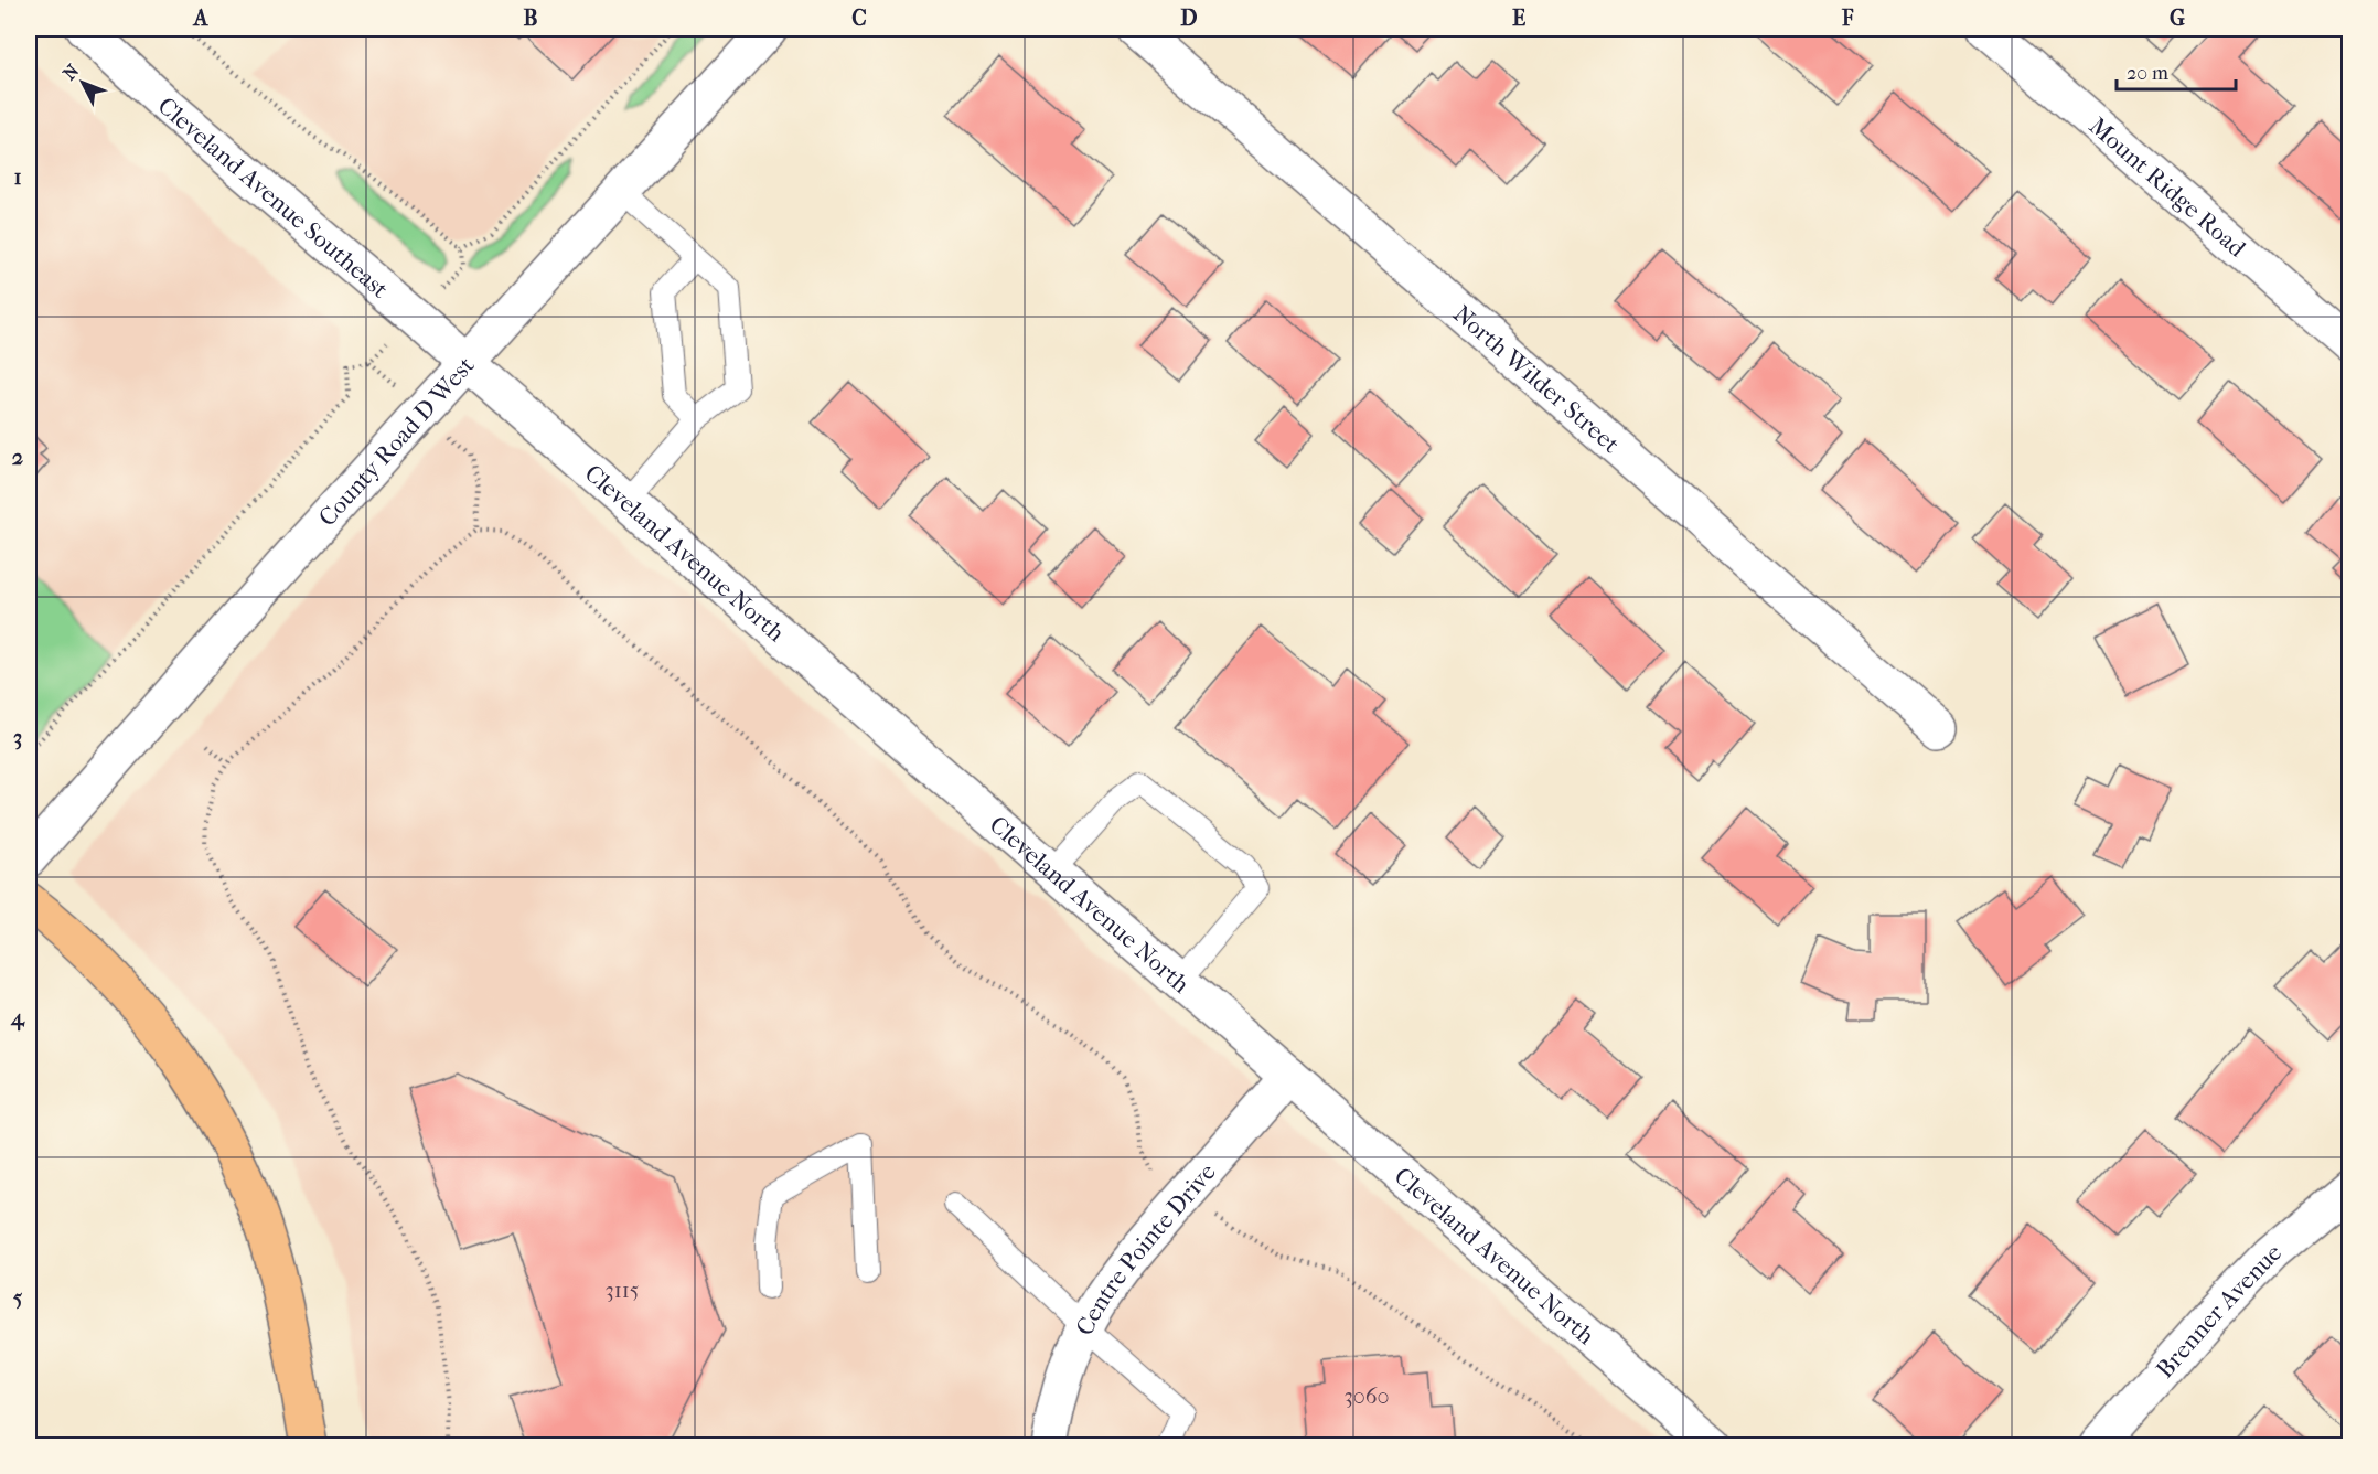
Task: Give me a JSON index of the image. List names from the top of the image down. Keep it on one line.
{"streets":{"street":["Mount Ridge Road","Cleveland Avenue Southeast","North Wilder Street","County Road D West","Cleveland Avenue North","Centre Pointe Drive","Brenner Avenue"]},"crossings":[["Cleveland Avenue Southeast","County Road D West"],["Cleveland Avenue Southeast","Cleveland Avenue North"],["County Road D West","Cleveland Avenue North"],["Cleveland Avenue North","Centre Pointe Drive"]],"house_numbers":["3115","3060"],"scale_bar":"20 m","north":"top left","grid":{"columns":["A","B","C","D","E","F","G"],"rows":["1","2","3","4","5"]}}
